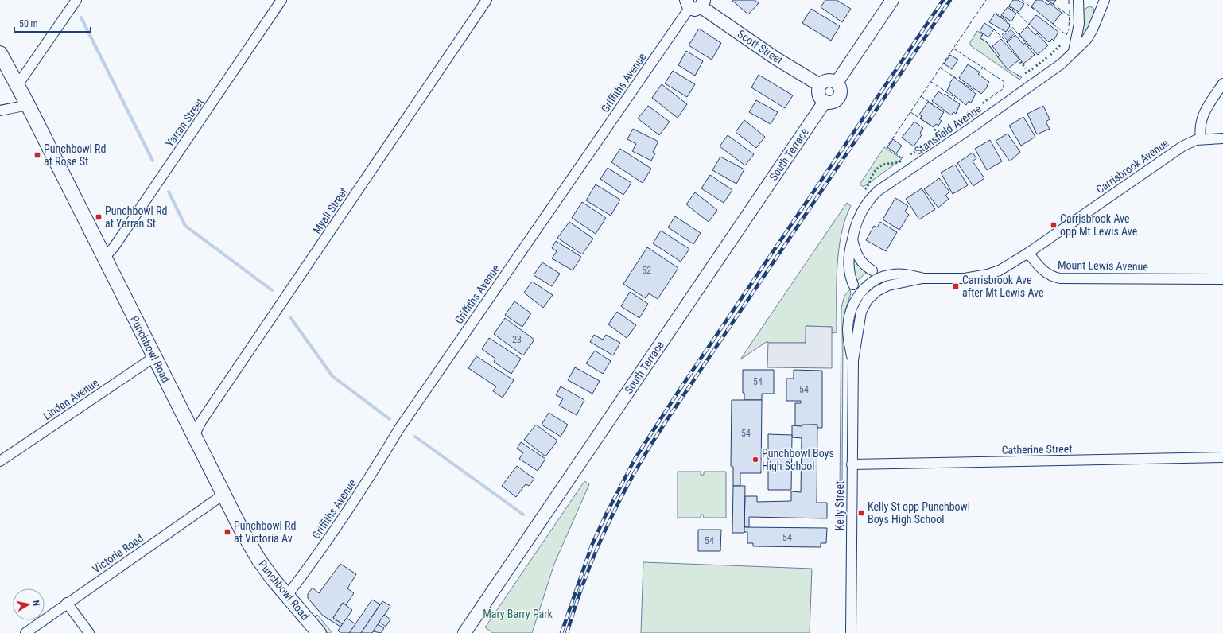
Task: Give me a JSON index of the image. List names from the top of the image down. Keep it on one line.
{"streets":{"main road":["Punchbowl Road"],"street":["Scott Street","Griffiths Avenue","Yarran Street","Stansfield Avenue","South Terrace","Carrisbrook Avenue","Myall Street","Mount Lewis Avenue","Linden Avenue","Catherine Street","Kelly Street","Victoria Road"]},"crossings":[["Scott Street","Griffiths Avenue"],["Scott Street","South Terrace"],["Griffiths Avenue","Punchbowl Road"],["Yarran Street","Punchbowl Road"],["Carrisbrook Avenue","Mount Lewis Avenue"],["Myall Street","Punchbowl Road"],["Punchbowl Road","Linden Avenue"],["Punchbowl Road","Victoria Road"],["Catherine Street","Kelly Street"]],"parks":["Mary Barry Park"],"places":{"transit":["Punchbowl Rd at Rose St","Punchbowl Rd at Yarran St","Carrisbrook Ave opp Mt Lewis Ave","Carrisbrook Ave after Mt Lewis Ave","Kelly St opp Punchbowl Boys High School","Punchbowl Rd at Victoria Av"],"other":["Punchbowl Boys High School"]},"house_numbers":["52","23","54","54","54","54","54"],"scale_bar":"50 m","north":"right"}
